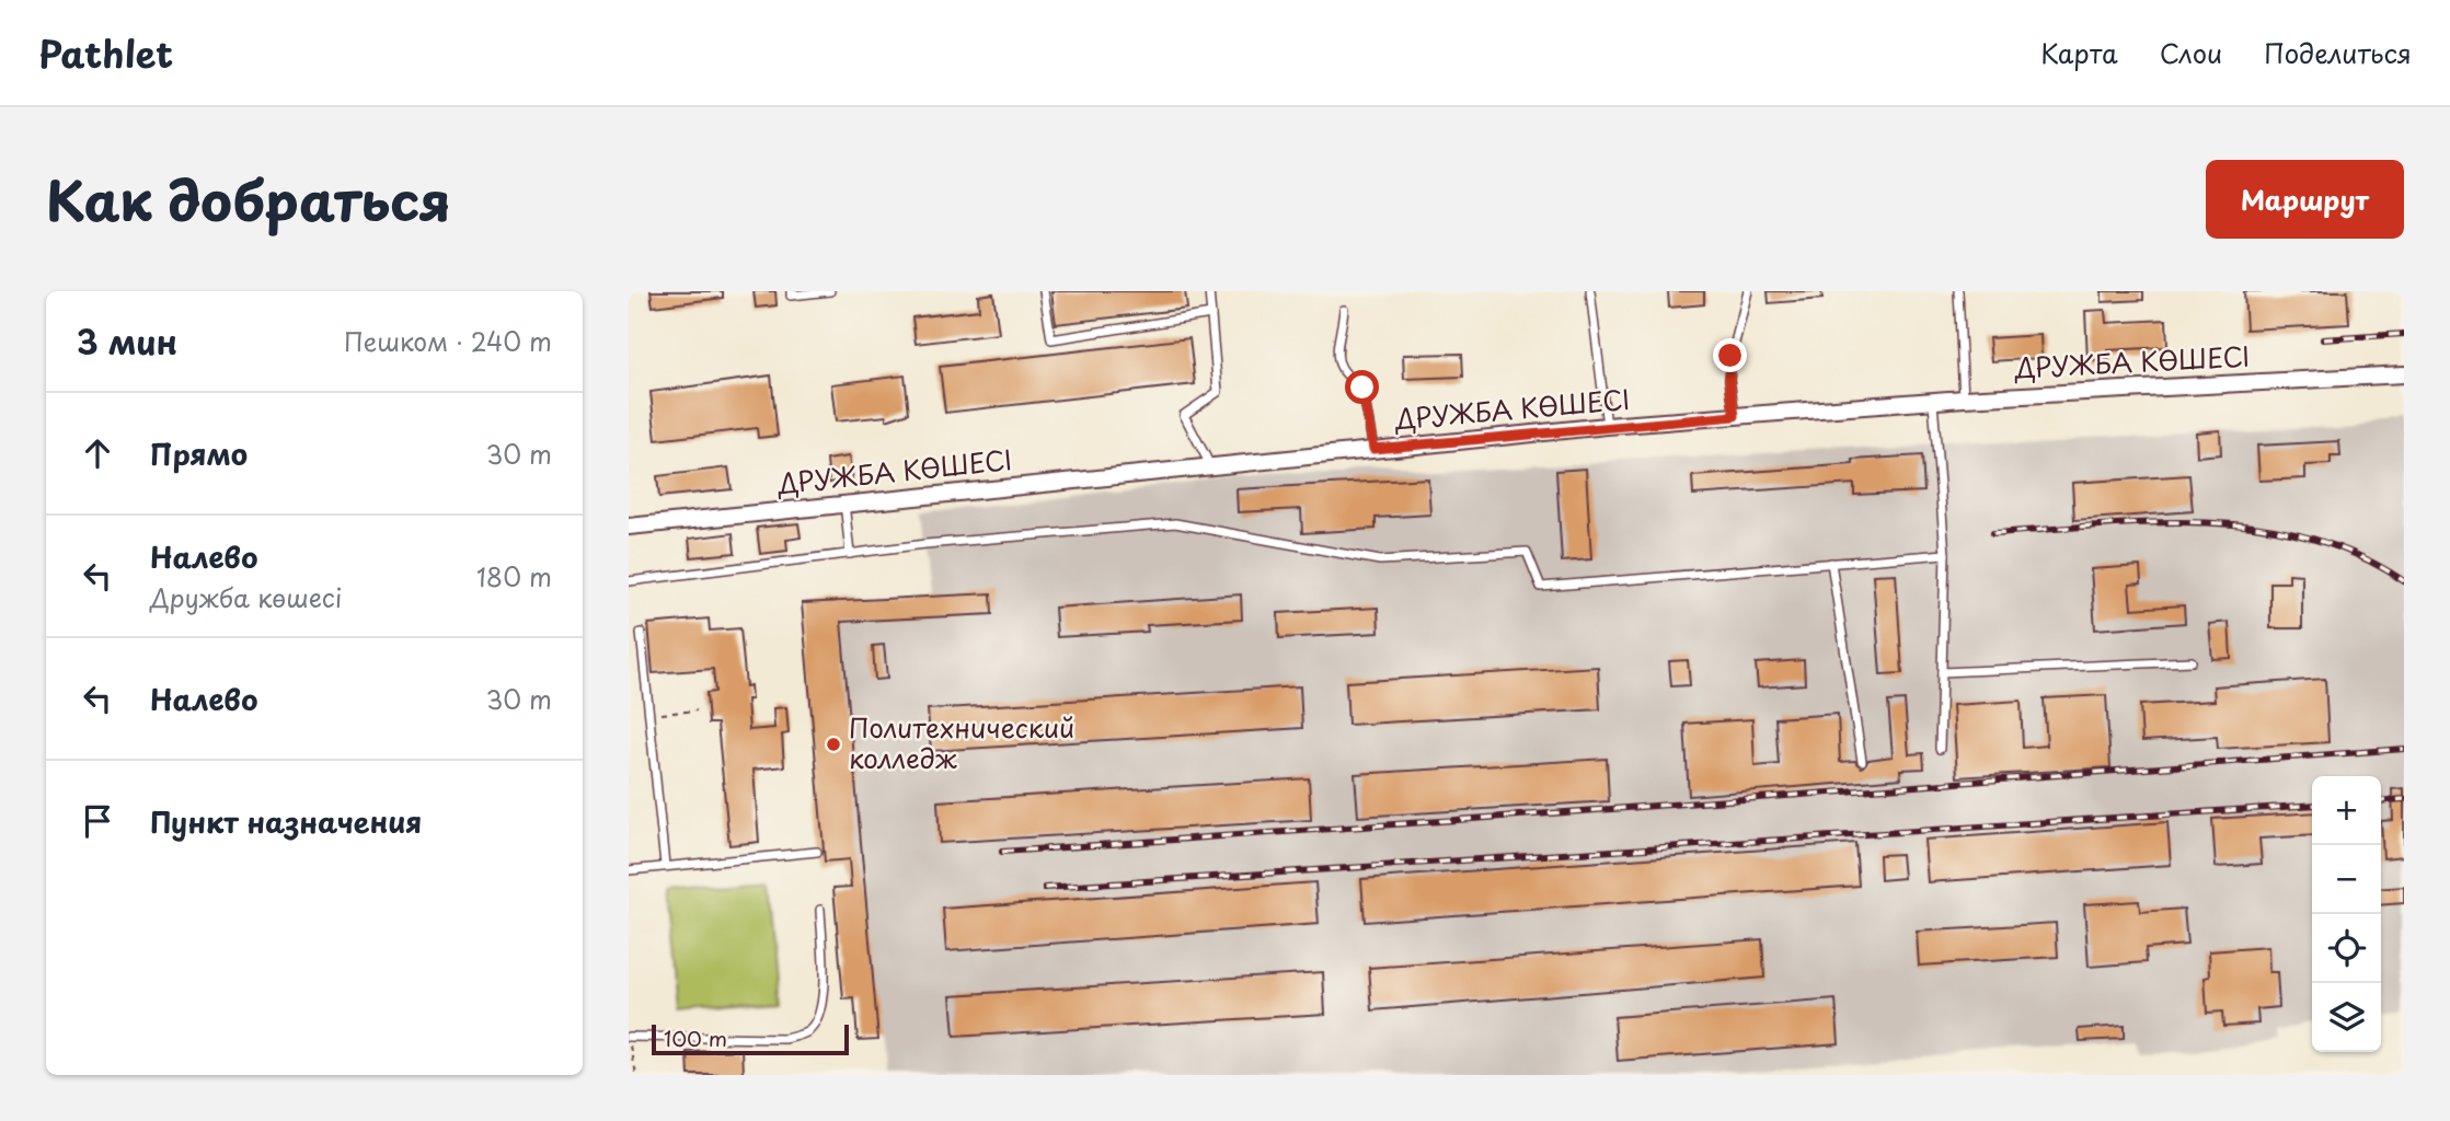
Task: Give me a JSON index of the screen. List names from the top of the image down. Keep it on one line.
{"streets":{"street":["ДРУЖБА КӨШЕСІ"]},"places":["Политехнический колледж"],"scale_bar":"100 m","page":{"header":"Pathlet","nav":["Карта","Слои","Поделиться"],"title":"Как добраться","buttons":"Маршрут","heading":["3 мин","Пешком · 240 m"],"list":[["Прямо","30 m"],["Налево","Дружба көшесі","180 m"],["Налево","30 m"],"Пункт назначения"],"map_buttons":["+","−"],"scale":"100 m"}}
